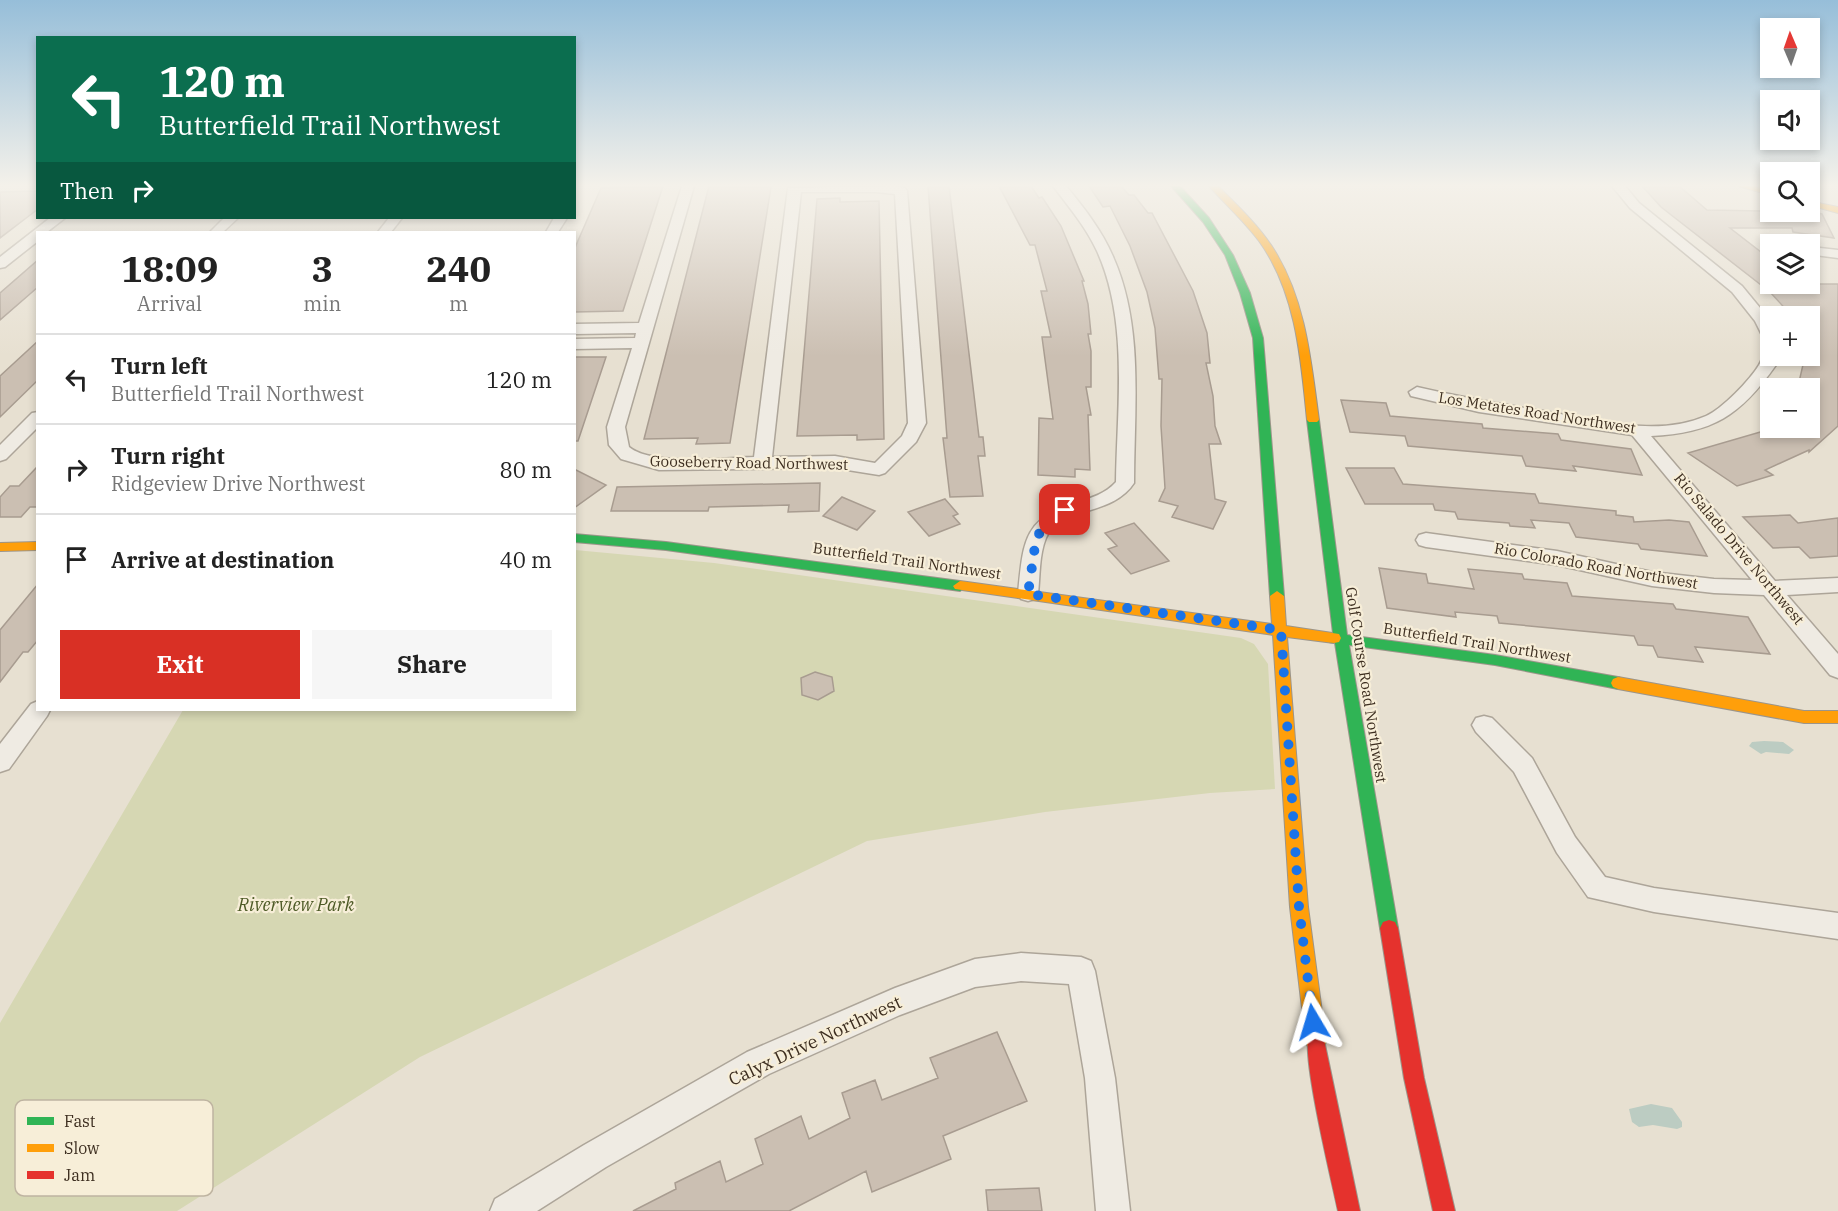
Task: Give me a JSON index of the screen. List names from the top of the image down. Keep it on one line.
{"streets":{"main road":["Butterfield Trail Northwest","Golf Course Road Northwest"],"street":["Los Metates Road Northwest","Gooseberry Road Northwest","Rio Salado Drive Northwest","Rio Colorado Road Northwest","Calyx Drive Northwest"]},"crossings":[["Los Metates Road Northwest","Rio Salado Drive Northwest"],["Rio Salado Drive Northwest","Rio Colorado Road Northwest"],["Butterfield Trail Northwest","Golf Course Road Northwest"]],"parks":["Riverview Park"],"legend":["Fast","Slow","Jam"],"north":"top","page":{"map_buttons":["+","−"],"turn":["120 m","Butterfield Trail Northwest"],"then":"Then","eta":["18:09","Arrival","3","min","240","m"],"list":[{"name":"Turn left","note":"Butterfield Trail Northwest","value":"120 m"},{"name":"Turn right","note":"Ridgeview Drive Northwest","value":"80 m"},{"name":"Arrive at destination","value":"40 m"}],"buttons":["Exit","Share"]}}
